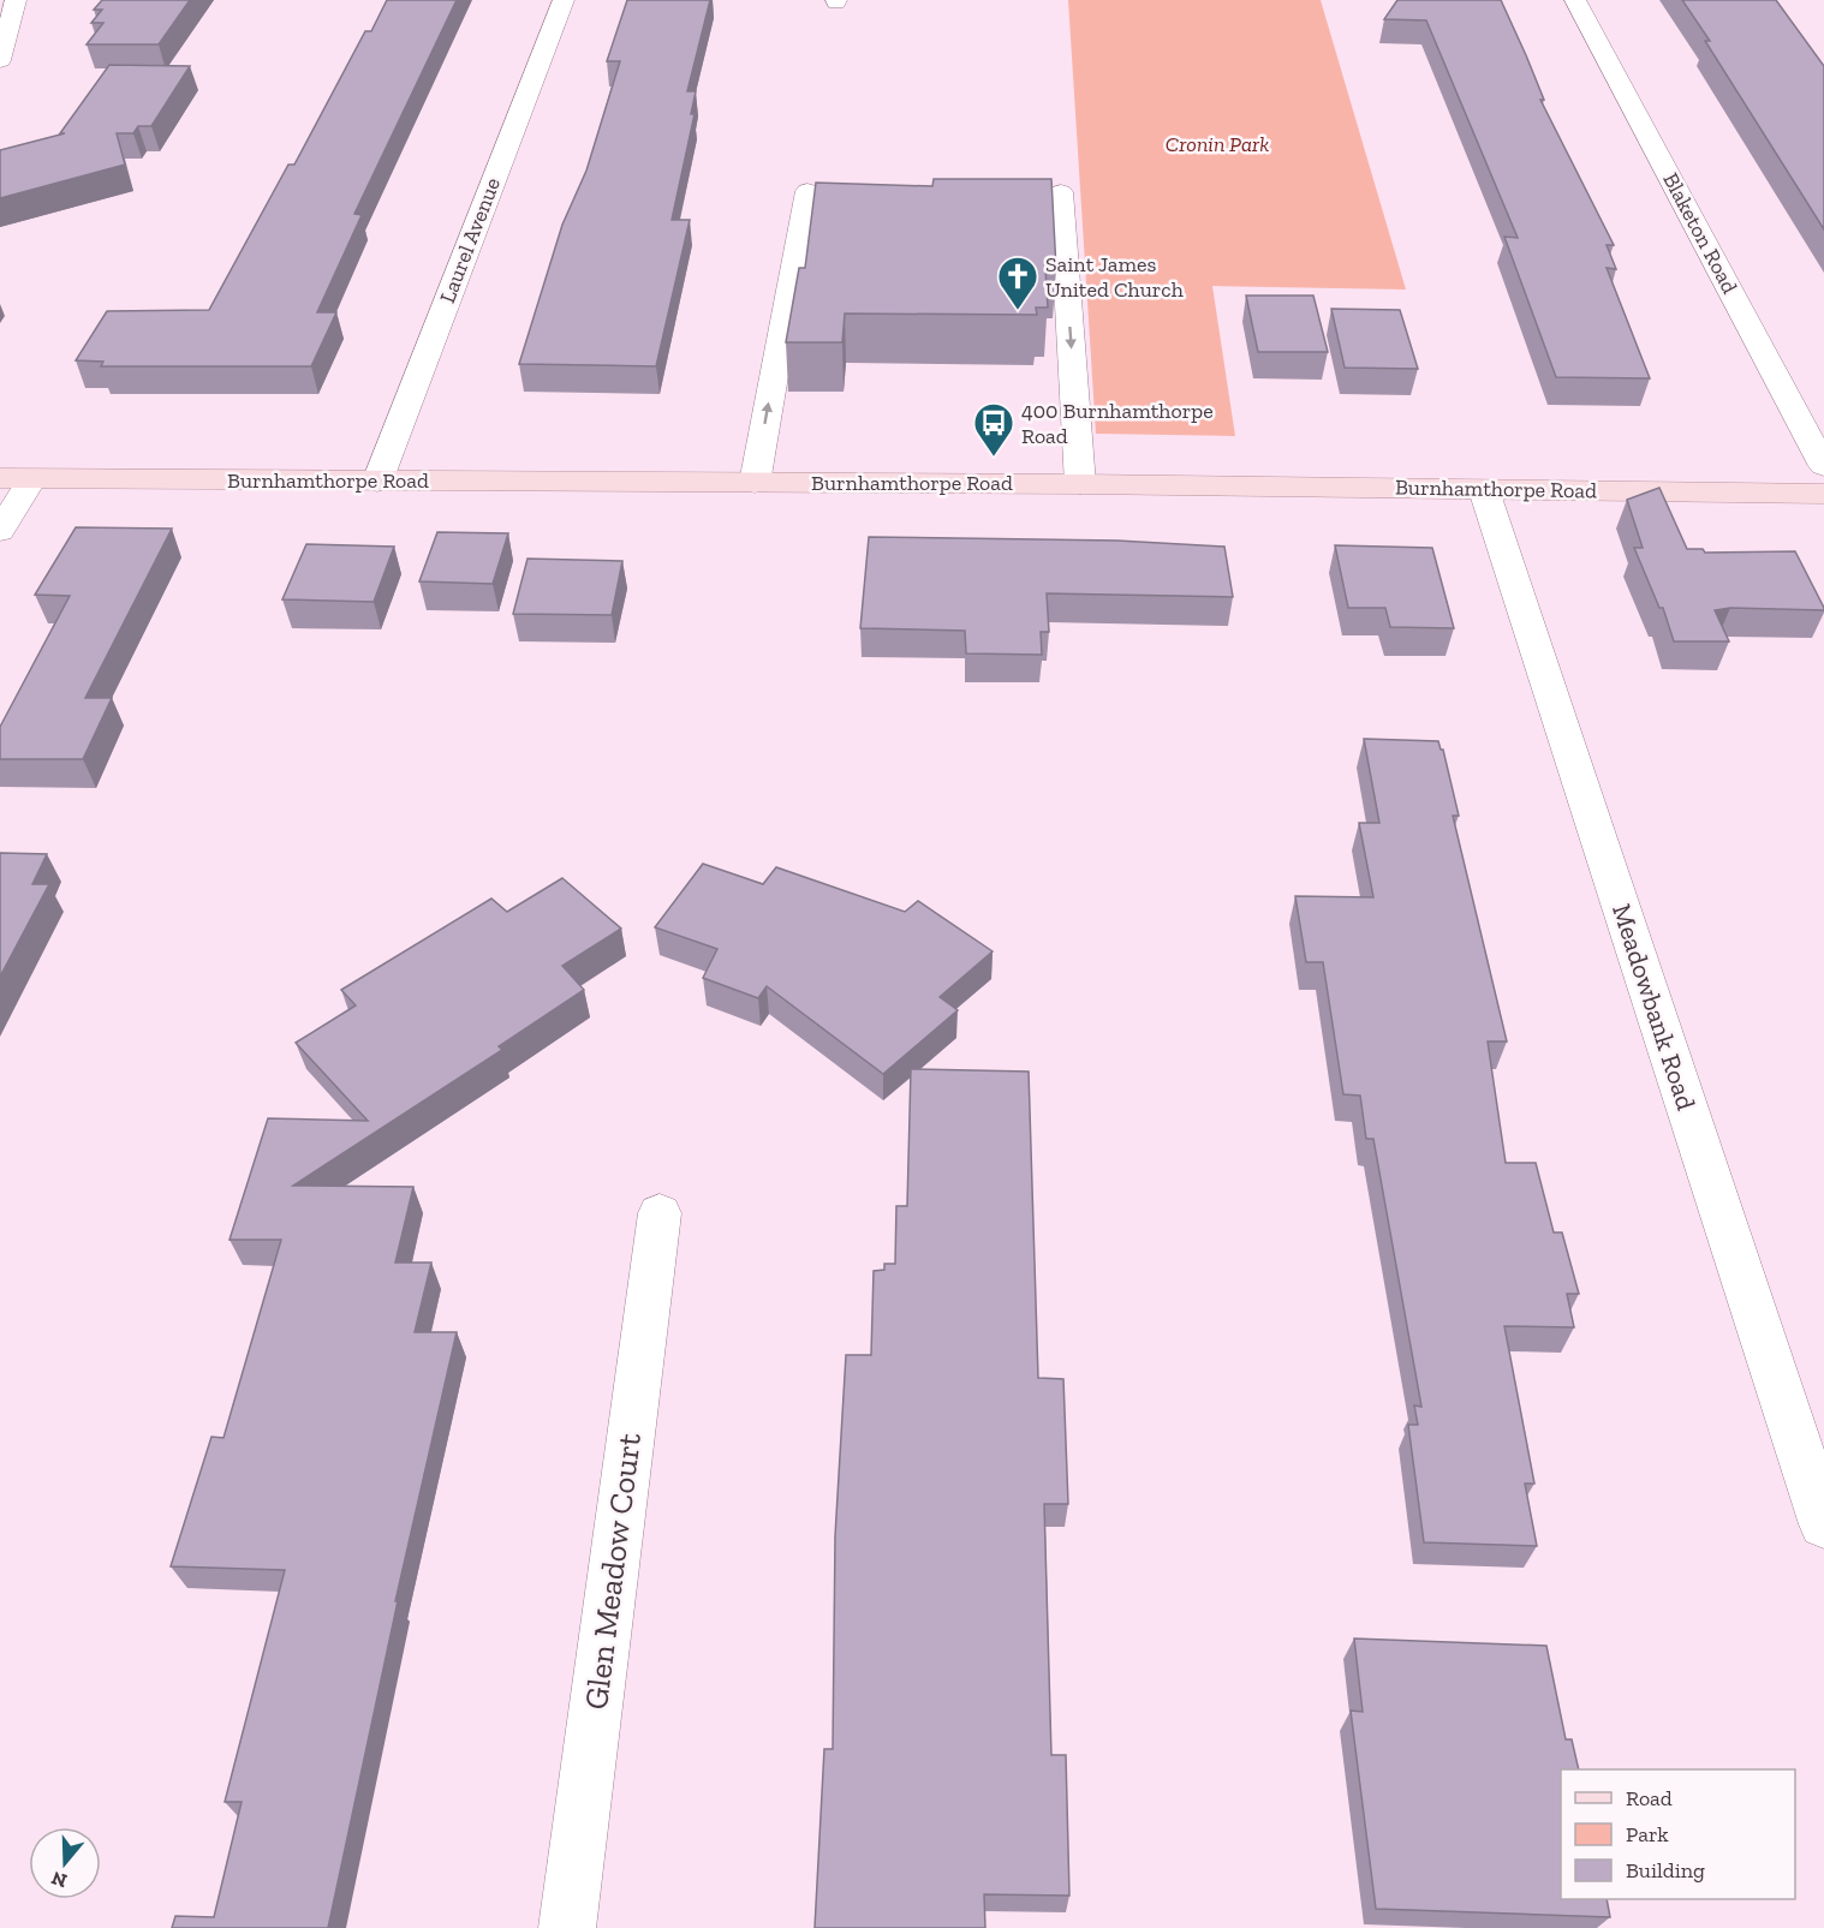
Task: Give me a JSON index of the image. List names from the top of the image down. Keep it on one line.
{"streets":{"main road":["Burnhamthorpe Road"],"street":["Blaketon Road","Laurel Avenue","Meadowbank Road","Glen Meadow Court"]},"crossings":[["Laurel Avenue","Burnhamthorpe Road"],["Burnhamthorpe Road","Meadowbank Road"]],"parks":["Cronin Park"],"places":{"church":["Saint James United Church"],"bus stop":["400 Burnhamthorpe Road"]},"legend":["Road","Park","Building"],"north":"bottom"}
